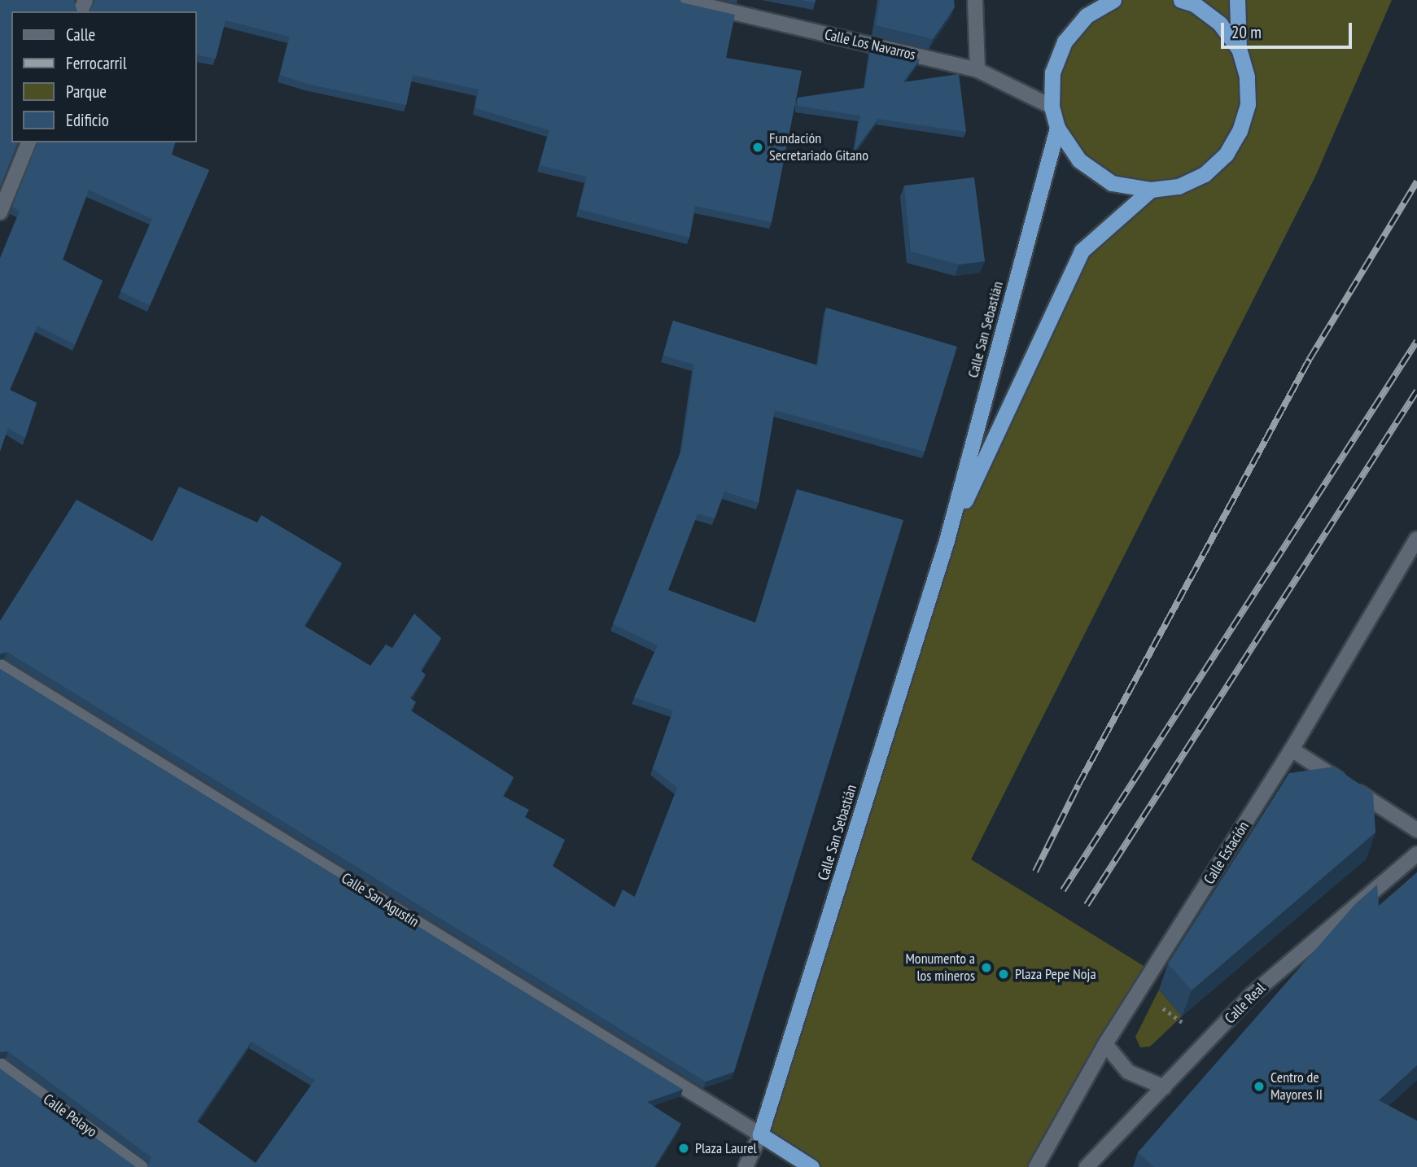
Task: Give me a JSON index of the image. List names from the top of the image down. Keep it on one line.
{"streets":{"highway":["Calle San Sebastián"],"street":["Calle Los Navarros","Calle Estación","Calle San Agustín","Calle Real","Calle Pelayo"]},"crossings":[["Calle San Sebastián","Calle San Agustín"]],"places":["Fundación Secretariado Gitano","Monumento a los mineros","Plaza Pepe Noja","Centro de Mayores II","Plaza Laurel"],"legend":["Calle","Ferrocarril","Parque","Edificio"],"scale_bar":"20 m"}
